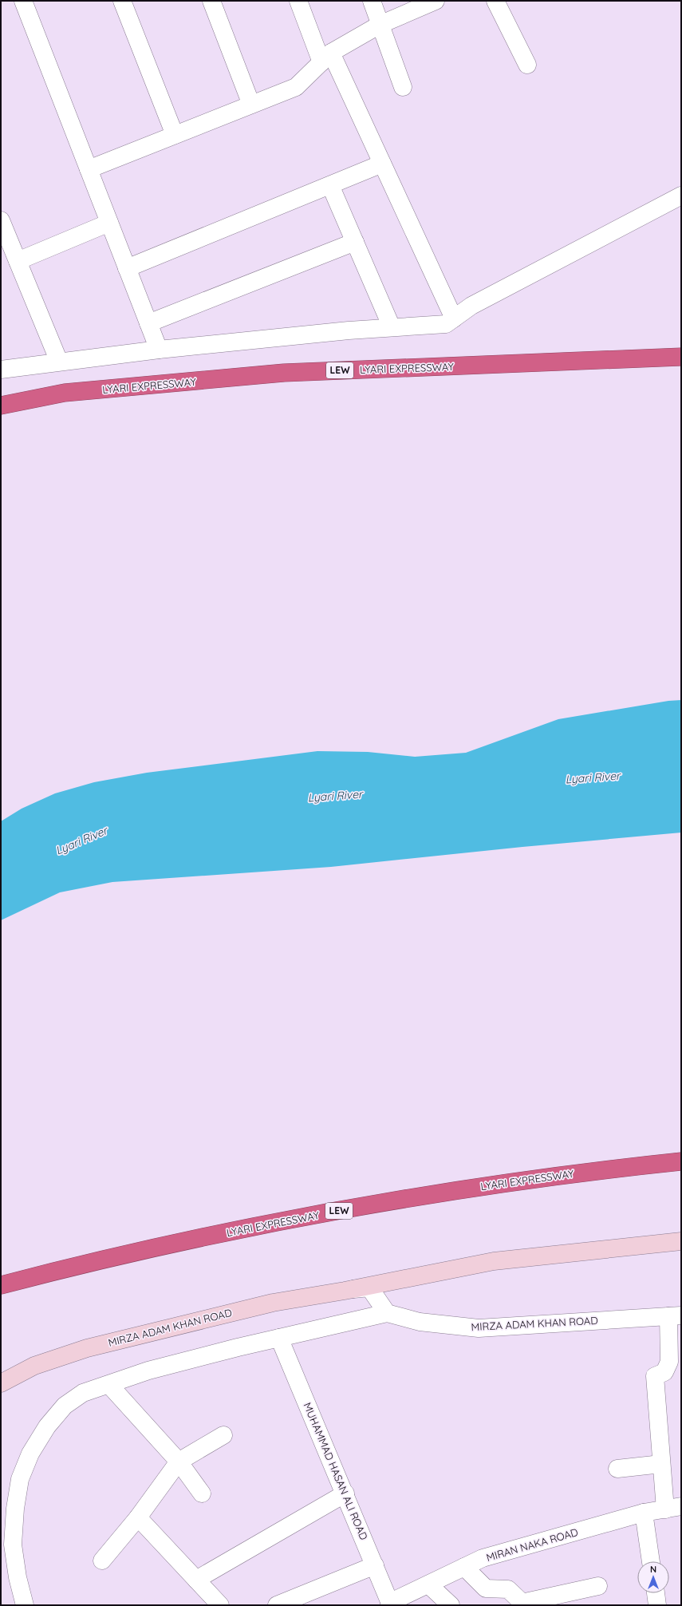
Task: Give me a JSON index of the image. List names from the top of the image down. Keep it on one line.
{"streets":{"highway":["LYARI EXPRESSWAY","LEW"],"main road":["MIRZA ADAM KHAN ROAD"],"street":["MUHAMMAD HASAN ALI ROAD","MIRAN NAKA ROAD"]},"crossings":[["MUHAMMAD HASAN ALI ROAD","MIRAN NAKA ROAD"]],"water":["Lyari River"],"north":"top"}
